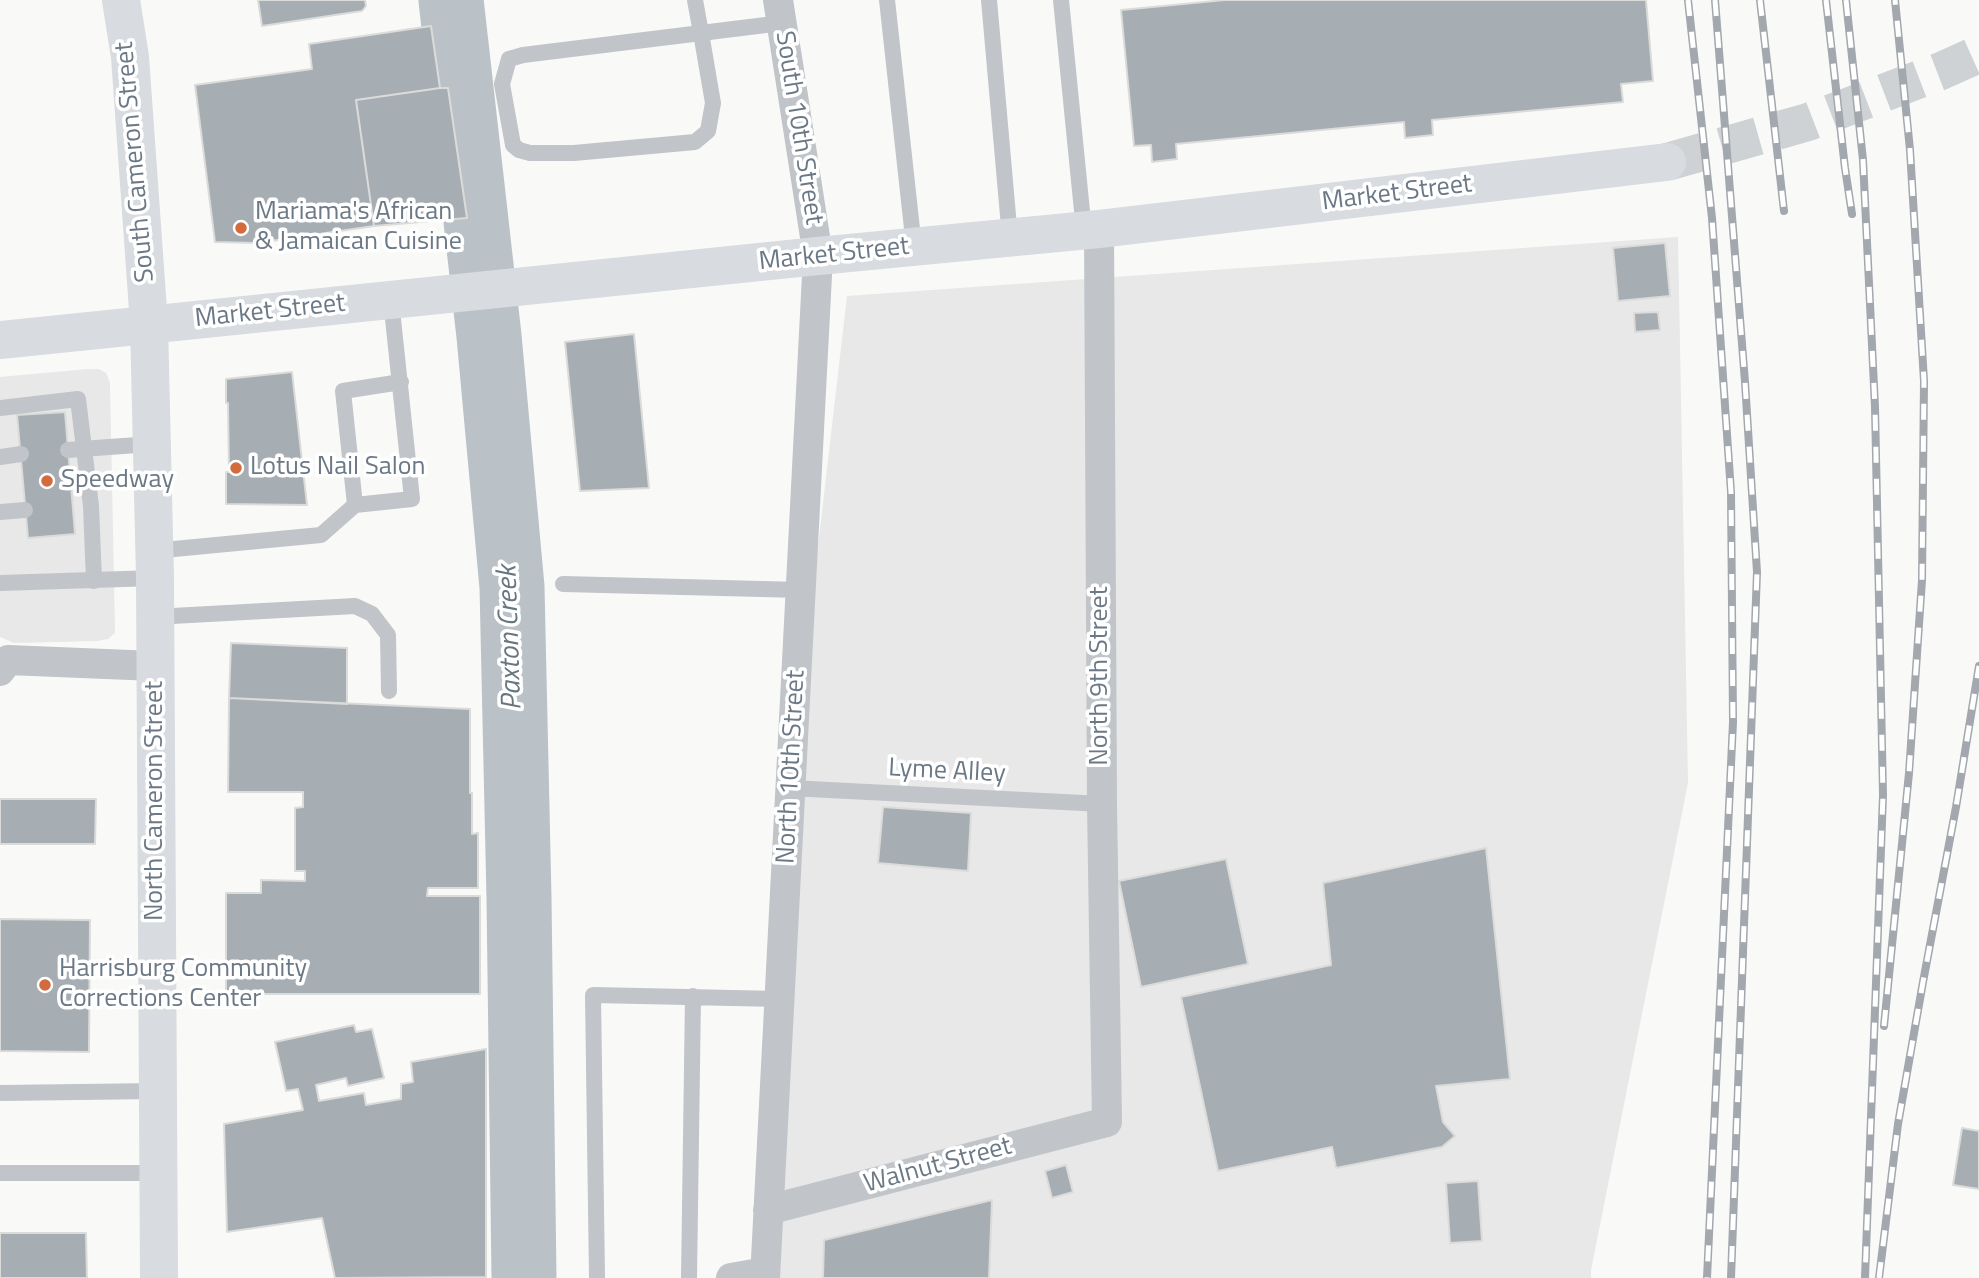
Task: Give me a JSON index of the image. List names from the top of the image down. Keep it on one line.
{"streets":{"main road":["South Cameron Street","Market Street","North Cameron Street"],"street":["South 10th Street","North 9th Street","North 10th Street","Walnut Street"],"lane":["Lyme Alley"]},"crossings":[["South 10th Street","Market Street"],["South 10th Street","North 10th Street"],["South Cameron Street","Market Street"],["South Cameron Street","North Cameron Street"],["Market Street","North 9th Street"],["Market Street","North 10th Street"],["Market Street","North Cameron Street"],["North 9th Street","Lyme Alley"],["North 9th Street","Walnut Street"],["North 10th Street","Lyme Alley"],["North 10th Street","Walnut Street"]],"water":["Paxton Creek"],"places":["Mariama's African & Jamaican Cuisine","Lotus Nail Salon","Speedway","Harrisburg Community Corrections Center"]}
